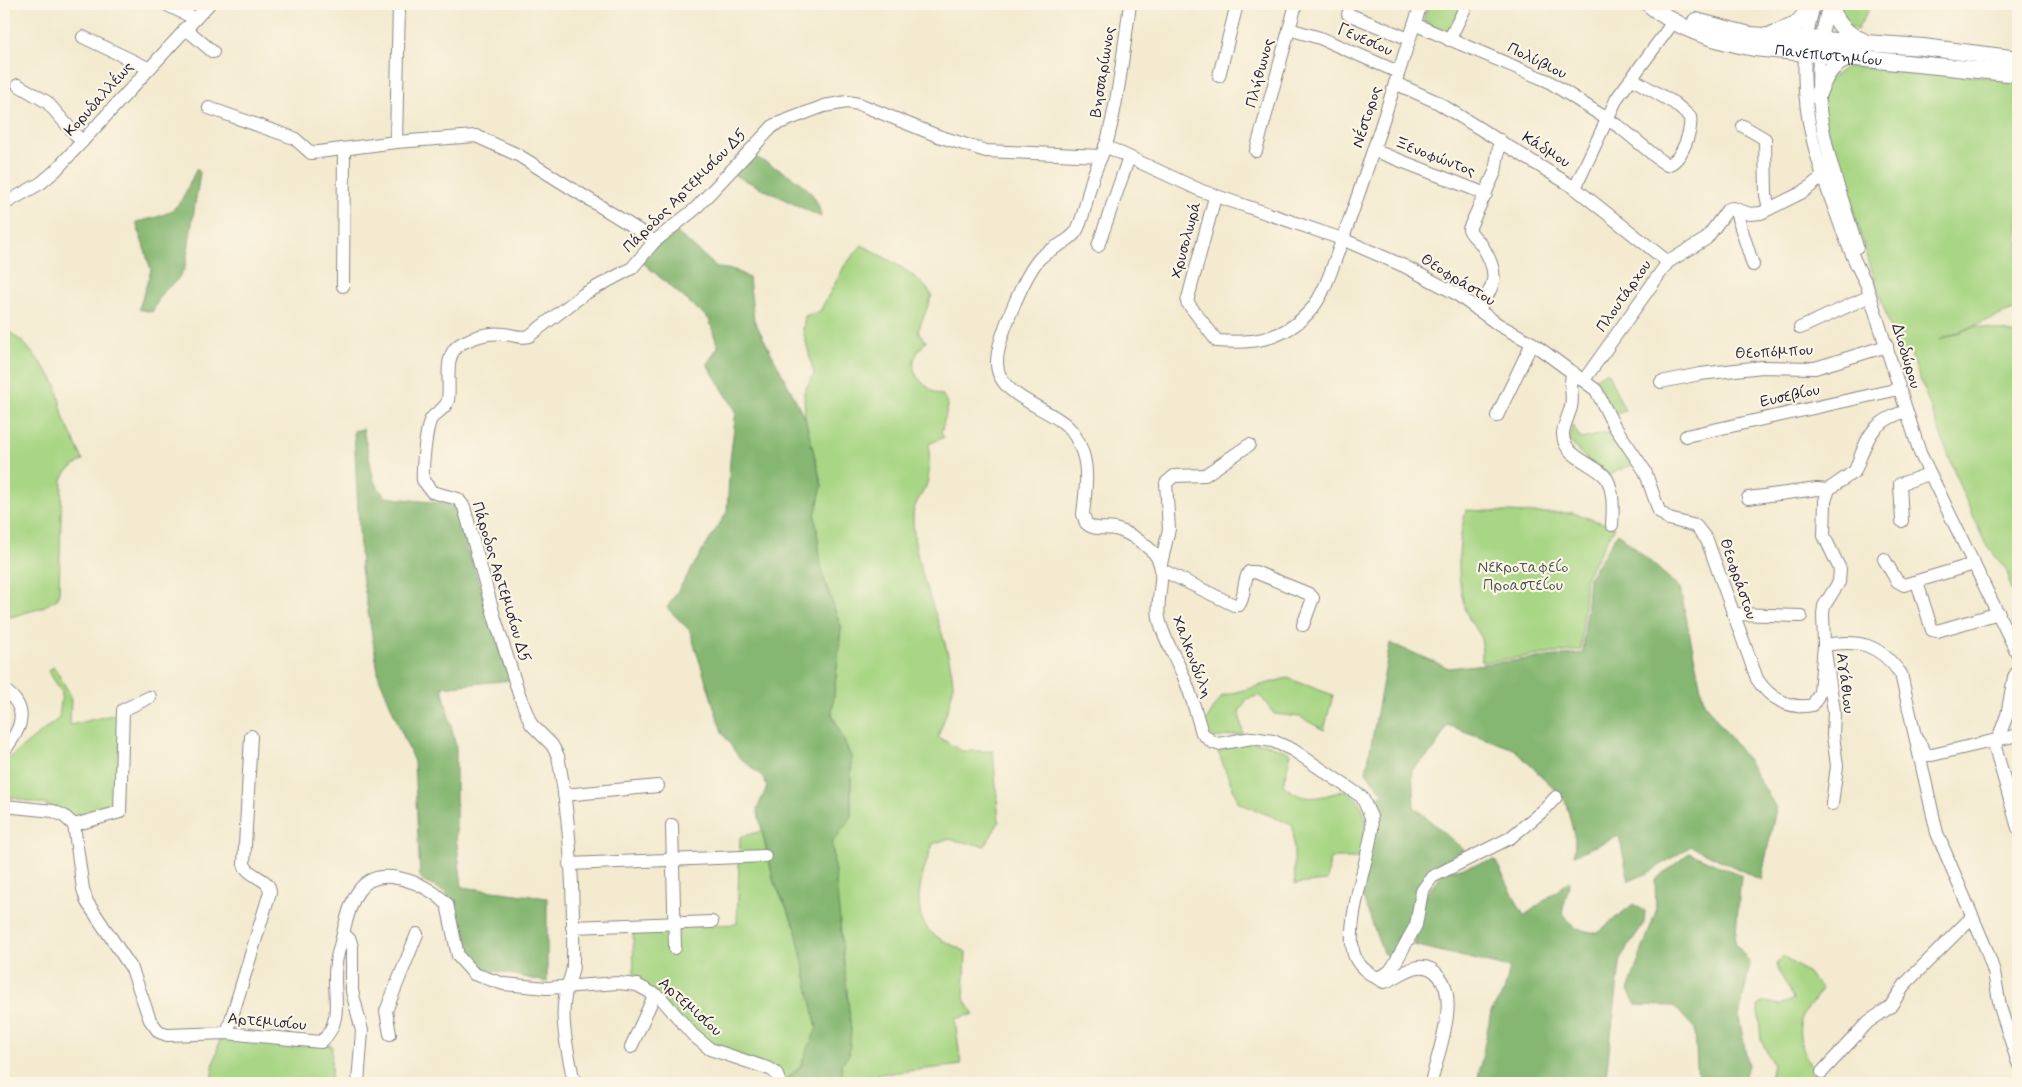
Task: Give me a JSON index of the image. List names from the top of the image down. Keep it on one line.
{"streets":{"main road":["Πανεπιστημίου"],"street":["Γενεσίου","Πολύβιου","Βησσαρίωνος","Πλήθωνος","Κορυδαλλέως","Νέστορος","Κάδμου","Ξενοφώντος","Πάροδος Αρτεμισίου Δ5","Χρυσολωρά","Θεοφράστου","Πλουτάρχου","Θεοπόμπου","Διοδώρου","Ευσεβίου","Χαλκονδύλη","Αγάθιου","Αρτεμισίου"]},"crossings":[["Γενεσίου","Πλήθωνος"],["Γενεσίου","Νέστορος"],["Γενεσίου","Κάδμου"],["Πανεπιστημίου","Διοδώρου"],["Πολύβιου","Νέστορος"],["Βησσαρίωνος","Πάροδος Αρτεμισίου Δ5"],["Βησσαρίωνος","Θεοφράστου"],["Νέστορος","Κάδμου"],["Νέστορος","Ξενοφώντος"],["Νέστορος","Χρυσολωρά"],["Νέστορος","Θεοφράστου"],["Κάδμου","Πλουτάρχου"],["Πάροδος Αρτεμισίου Δ5","Θεοφράστου"],["Πάροδος Αρτεμισίου Δ5","Αρτεμισίου"],["Χρυσολωρά","Θεοφράστου"],["Θεοφράστου","Πλουτάρχου"],["Θεοφράστου","Αγάθιου"],["Θεοπόμπου","Διοδώρου"],["Διοδώρου","Ευσεβίου"]],"parks":["Νεκροταφείο Προαστείου"]}
